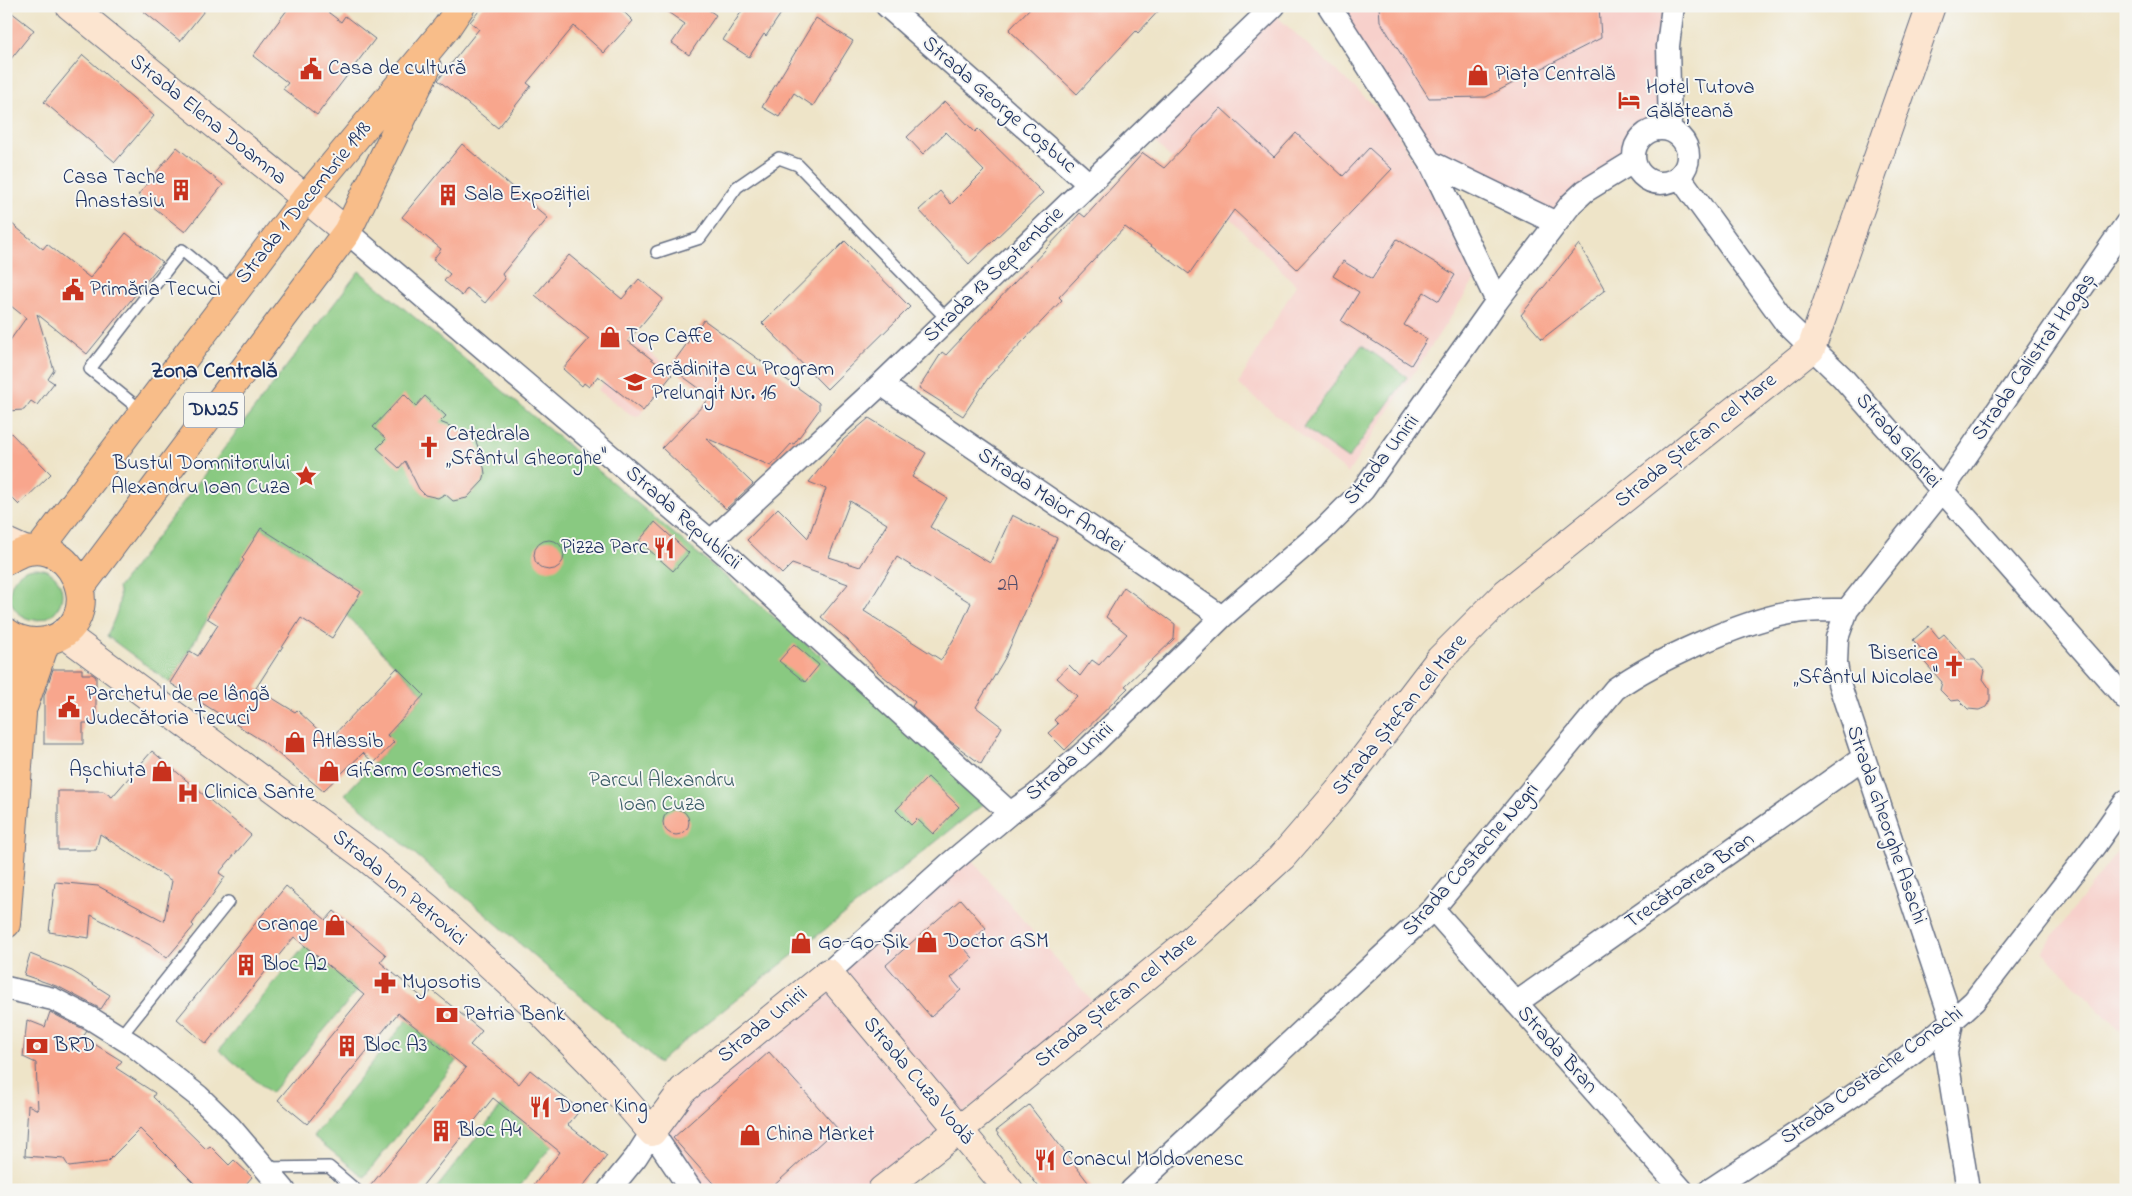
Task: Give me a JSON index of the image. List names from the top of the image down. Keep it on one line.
{"streets":{"main road":["Strada 1 Decembrie 1918","DN25"],"street":["Strada George Coșbuc","Strada Elena Doamna","Strada 13 Septembrie","Strada Calistrat Hogaș","Strada Ștefan cel Mare","Strada Gloriei","Strada Unirii","Strada Maior Andrei","Strada Republicii","Strada Gheorghe Asachi","Strada Costache Negri","Trecătoarea Bran","Strada Ion Petrovici","Strada Bran","Strada Costache Conachi","Strada Cuza Vodă"]},"crossings":[["Strada George Coșbuc","Strada 13 Septembrie"],["Strada Elena Doamna","Strada 1 Decembrie 1918"],["Strada Elena Doamna","Strada Republicii"],["Strada 1 Decembrie 1918","DN25"],["Strada 1 Decembrie 1918","Strada Republicii"],["Strada 13 Septembrie","Strada Maior Andrei"],["Strada 13 Septembrie","Strada Republicii"],["Strada Calistrat Hogaș","Strada Gloriei"],["Strada Calistrat Hogaș","Strada Gheorghe Asachi"],["DN25","Strada Ion Petrovici"],["Strada Ștefan cel Mare","Strada Gloriei"],["Strada Ștefan cel Mare","Strada Cuza Vodă"],["Strada Gloriei","Strada Unirii"],["Strada Gloriei","Strada Gheorghe Asachi"],["Strada Unirii","Strada Maior Andrei"],["Strada Unirii","Strada Republicii"],["Strada Unirii","Strada Ion Petrovici"],["Strada Unirii","Strada Cuza Vodă"],["Strada Gheorghe Asachi","Strada Costache Negri"],["Strada Gheorghe Asachi","Trecătoarea Bran"],["Strada Gheorghe Asachi","Strada Costache Conachi"],["Strada Costache Negri","Strada Bran"],["Trecătoarea Bran","Strada Bran"]],"districts":["Zona Centrală"],"parks":["Parcul Alexandru Ioan Cuza"],"places":{"public building":["Casa de cultură","Primăria Tecuci","Parchetul de pe lângă Judecătoria Tecuci"],"shop":["Piața Centrală","Top Caffe","Atlassib","Așchiuța","Gifarm Cosmetics","Orange","Doctor GSM","Go-Go-Șik","China Market"],"hotel":["Hotel Tutova Gălățeană"],"building":["Casa Tache Anastasiu","Sala Expoziției","Bloc A2","Bloc A3","Bloc A4"],"school or university":["Grădinița cu Program Prelungit Nr. 16"],"church":["Catedrala „Sfântul Gheorghe\"","Biserica „Sfântul Nicolae\""],"place":["Bustul Domnitorului Alexandru Ioan Cuza"],"restaurant":["Pizza Parc","Doner King","Conacul Moldovenesc"],"hospital":["Clinica Sante"],"pharmacy":["Myosotis"],"bank":["Patria Bank","BRD"]},"house_numbers":["2A"]}
